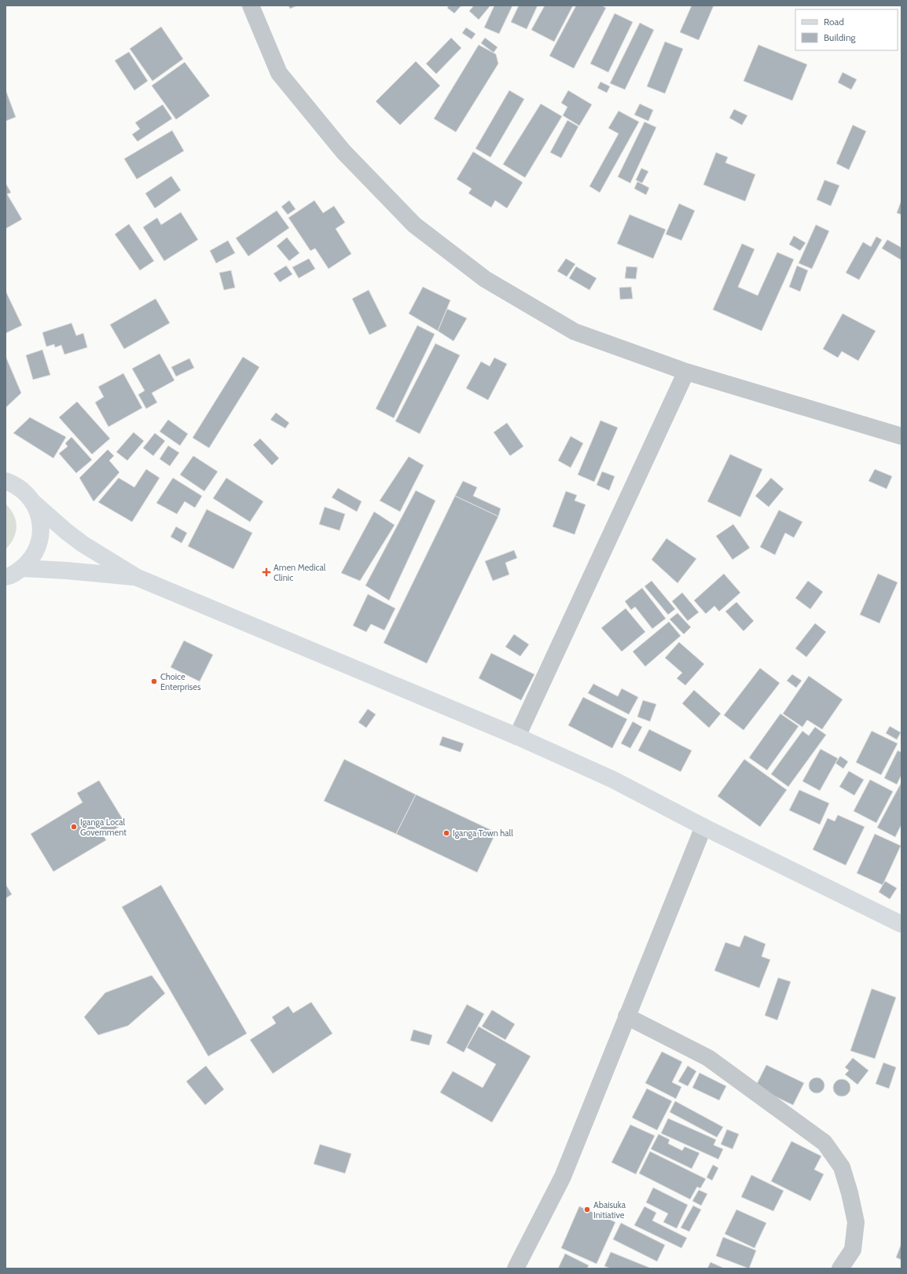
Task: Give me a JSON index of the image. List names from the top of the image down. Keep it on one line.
{"places":{"health":["Amen Medical Clinic"],"other":["Choice Enterprises","Iganga Local Government","Iganga Town hall","Abaisuka Initiative"]},"legend":["Road","Building"]}
